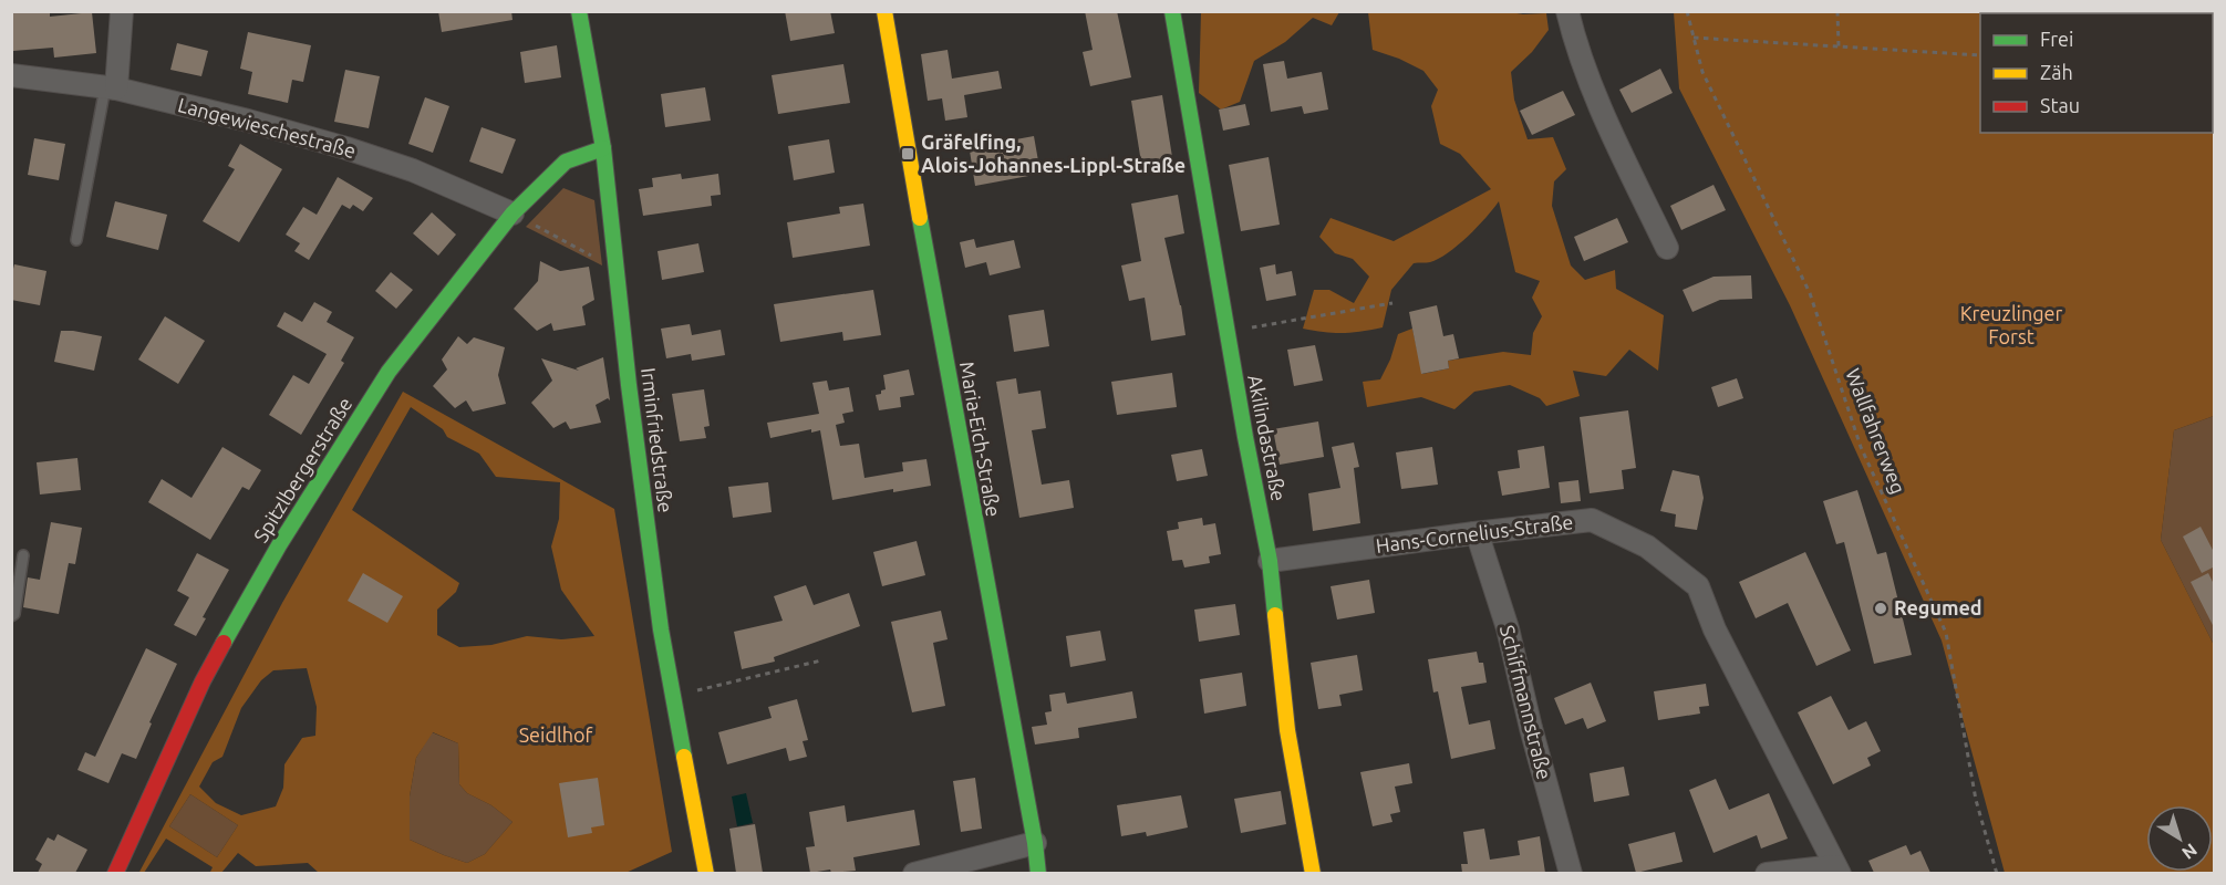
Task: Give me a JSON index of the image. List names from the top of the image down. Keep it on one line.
{"streets":{"street":["Langewieschestraße","Akilindastraße","Maria-Eich-Straße","Irminfriedstraße","Spitzlbergerstraße","Hans-Cornelius-Straße","Schiffmannstraße"],"path":["Wallfahrerweg"]},"crossings":[["Langewieschestraße","Spitzlbergerstraße"],["Akilindastraße","Hans-Cornelius-Straße"],["Irminfriedstraße","Spitzlbergerstraße"],["Hans-Cornelius-Straße","Schiffmannstraße"]],"parks":["Kreuzlinger Forst","Seidlhof"],"places":{"transit":["Gräfelfing, Alois-Johannes-Lippl-Straße"],"other":["Regumed"]},"legend":["Frei","Zäh","Stau"],"north":"bottom right"}
